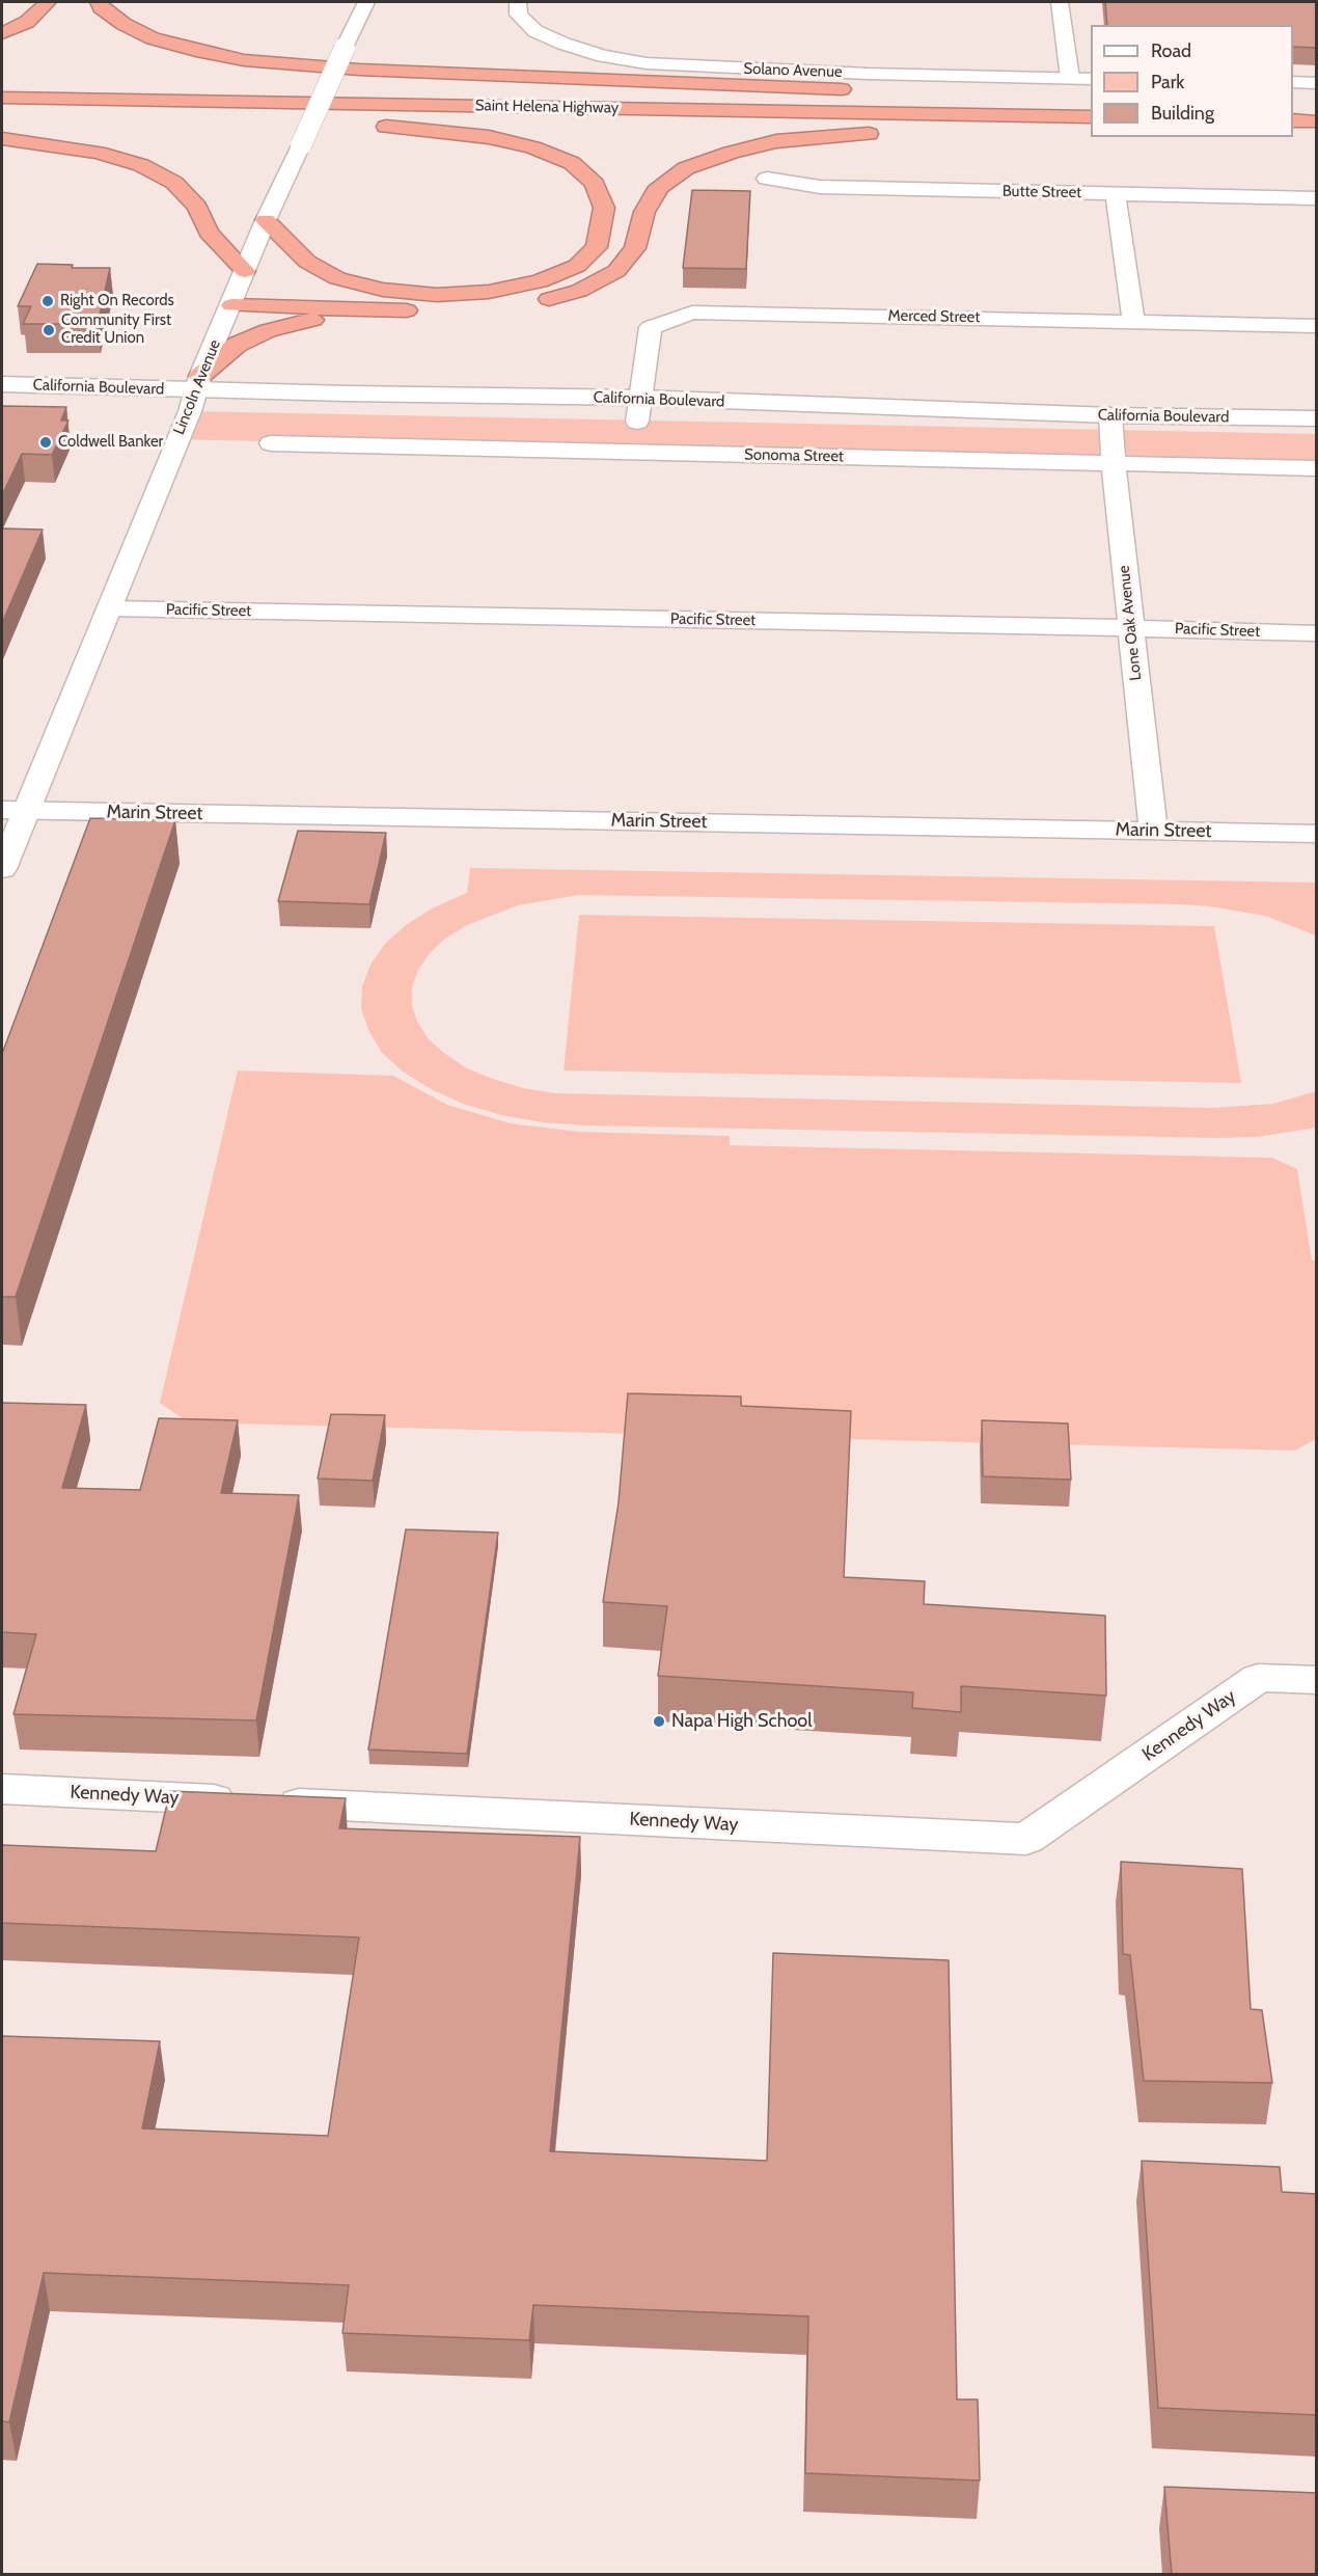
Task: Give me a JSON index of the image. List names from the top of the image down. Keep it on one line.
{"streets":{"highway":["Saint Helena Highway"],"street":["Solano Avenue","Butte Street","Merced Street","California Boulevard","Lincoln Avenue","Sonoma Street","Pacific Street","Lone Oak Avenue","Marin Street","Kennedy Way"]},"crossings":[["Merced Street","California Boulevard"],["California Boulevard","Lincoln Avenue"],["California Boulevard","Lone Oak Avenue"],["Lincoln Avenue","Pacific Street"],["Lincoln Avenue","Marin Street"],["Sonoma Street","Lone Oak Avenue"],["Pacific Street","Lone Oak Avenue"],["Lone Oak Avenue","Marin Street"]],"places":["Right On Records","Community First Credit Union","Coldwell Banker","Napa High School"],"legend":["Road","Park","Building"]}
